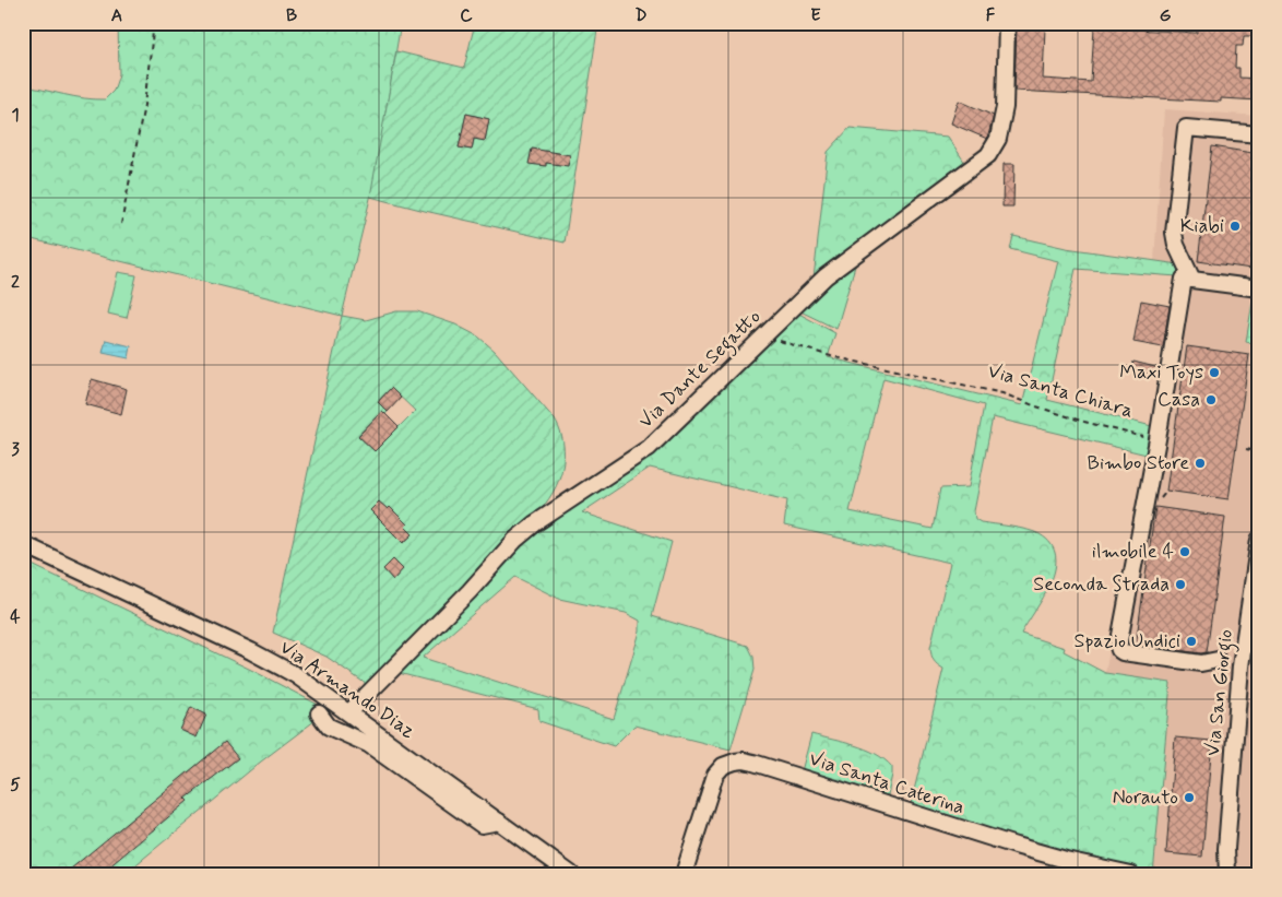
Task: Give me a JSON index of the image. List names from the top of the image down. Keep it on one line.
{"streets":{"street":["Via Dante Segatto","Via Armando Diaz","Via San Giorgio","Via Santa Caterina"],"path":["Via Santa Chiara"]},"crossings":[["Via Dante Segatto","Via Armando Diaz"]],"places":["Kiabi","Maxi Toys","Casa","Bimbo Store","ilmobile 4","Seconda Strada","Spazio Undici","Norauto"],"grid":{"columns":["A","B","C","D","E","F","G"],"rows":["1","2","3","4","5"]}}
